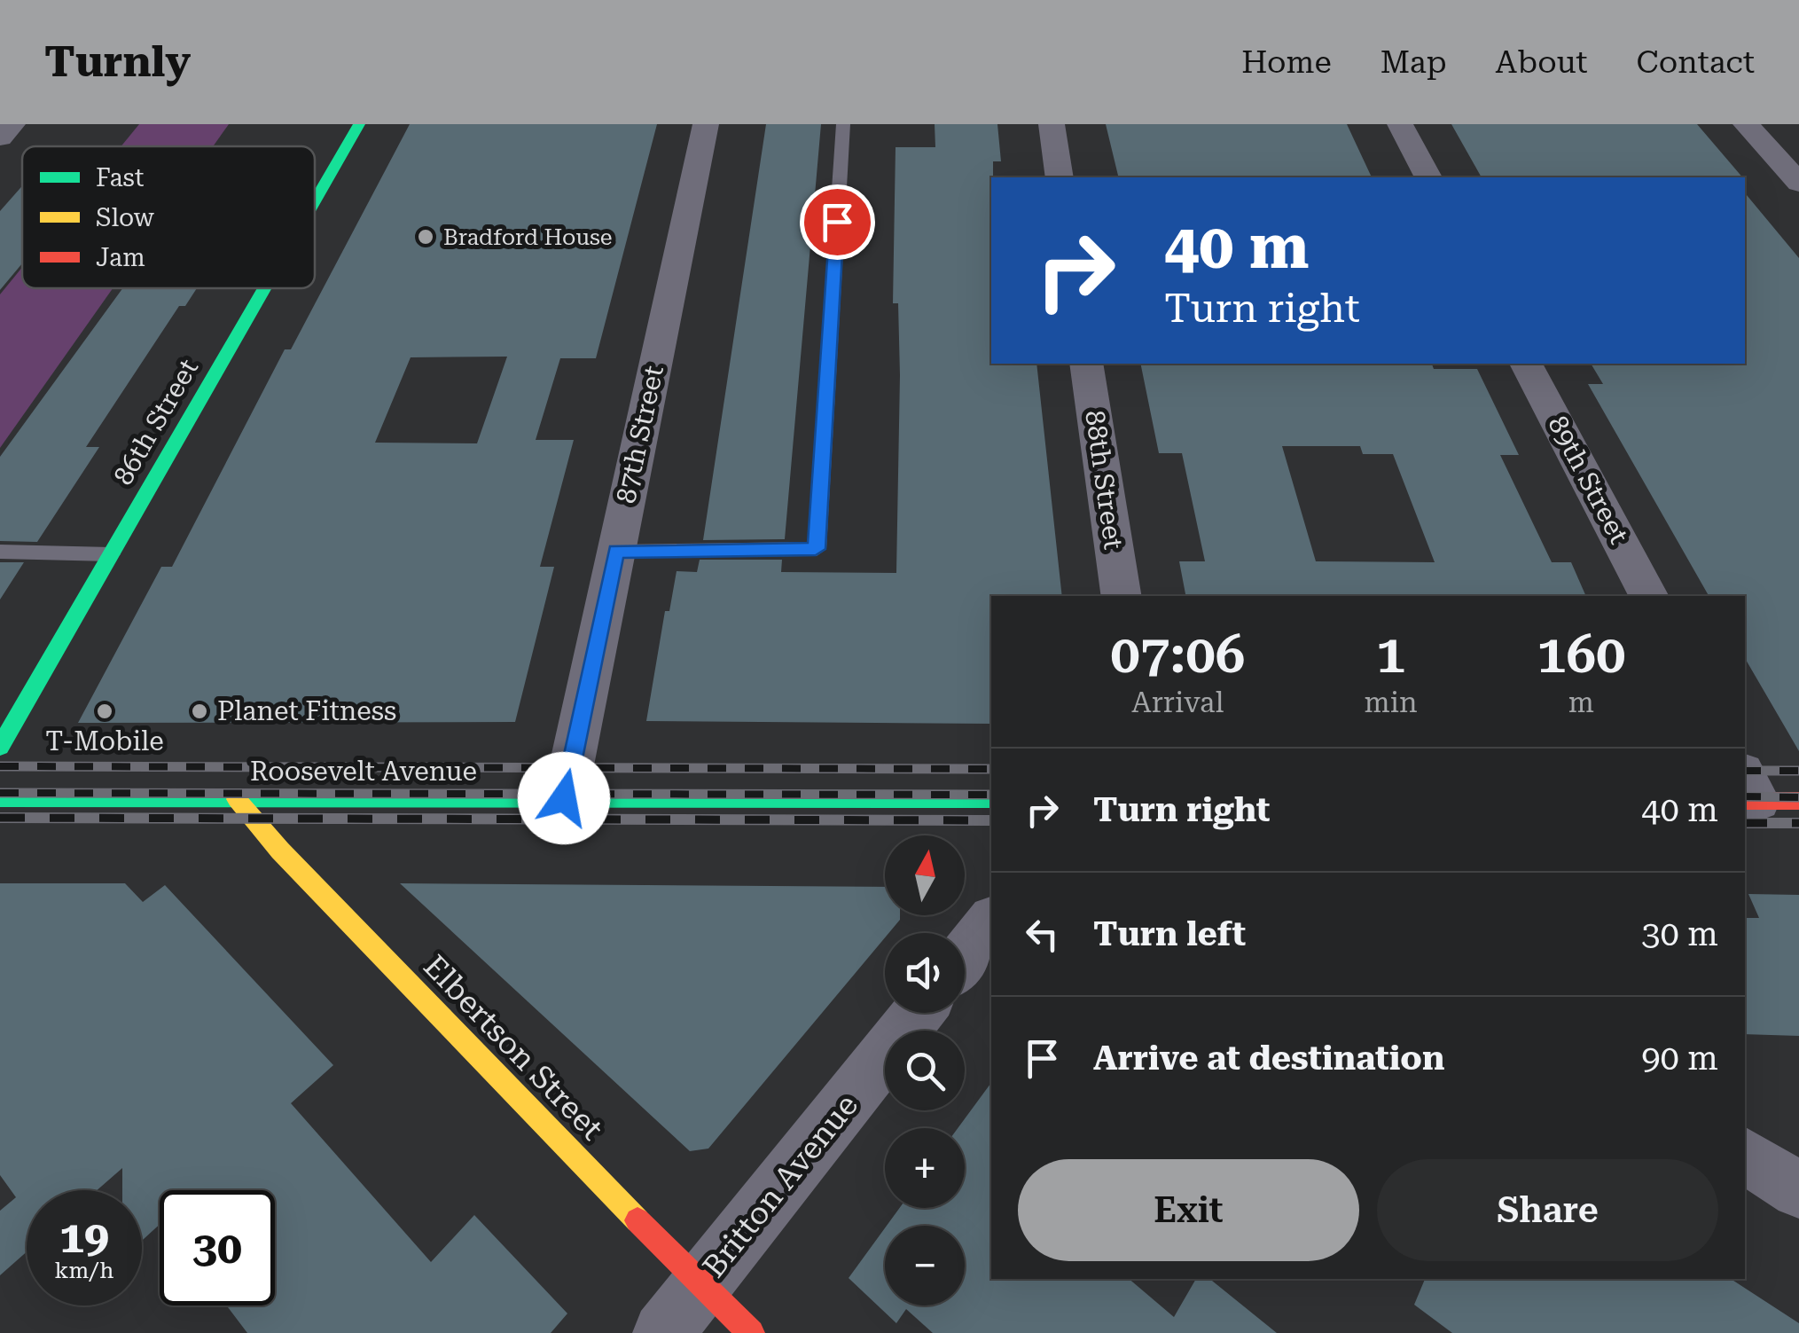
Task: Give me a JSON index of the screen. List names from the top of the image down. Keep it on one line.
{"streets":{"street":["86th Street","87th Street","88th Street","89th Street","Roosevelt Avenue","Elbertson Street","Britton Avenue"]},"crossings":[["87th Street","Roosevelt Avenue"],["Roosevelt Avenue","Elbertson Street"],["Elbertson Street","Britton Avenue"]],"places":["Bradford House","T-Mobile","Planet Fitness"],"legend":["Fast","Slow","Jam"],"north":"top","page":{"header":"Turnly","nav":["Home","Map","About","Contact"],"turn":["40 m","Turn right"],"eta":["07:06","Arrival","1","min","160","m"],"list":[{"name":"Turn right","value":"40 m"},{"name":"Turn left","value":"30 m"},{"name":"Arrive at destination","value":"90 m"}],"map_buttons":["+","−"],"buttons":["Exit","Share"],"speed":"19 km/h","limit":"30"}}
